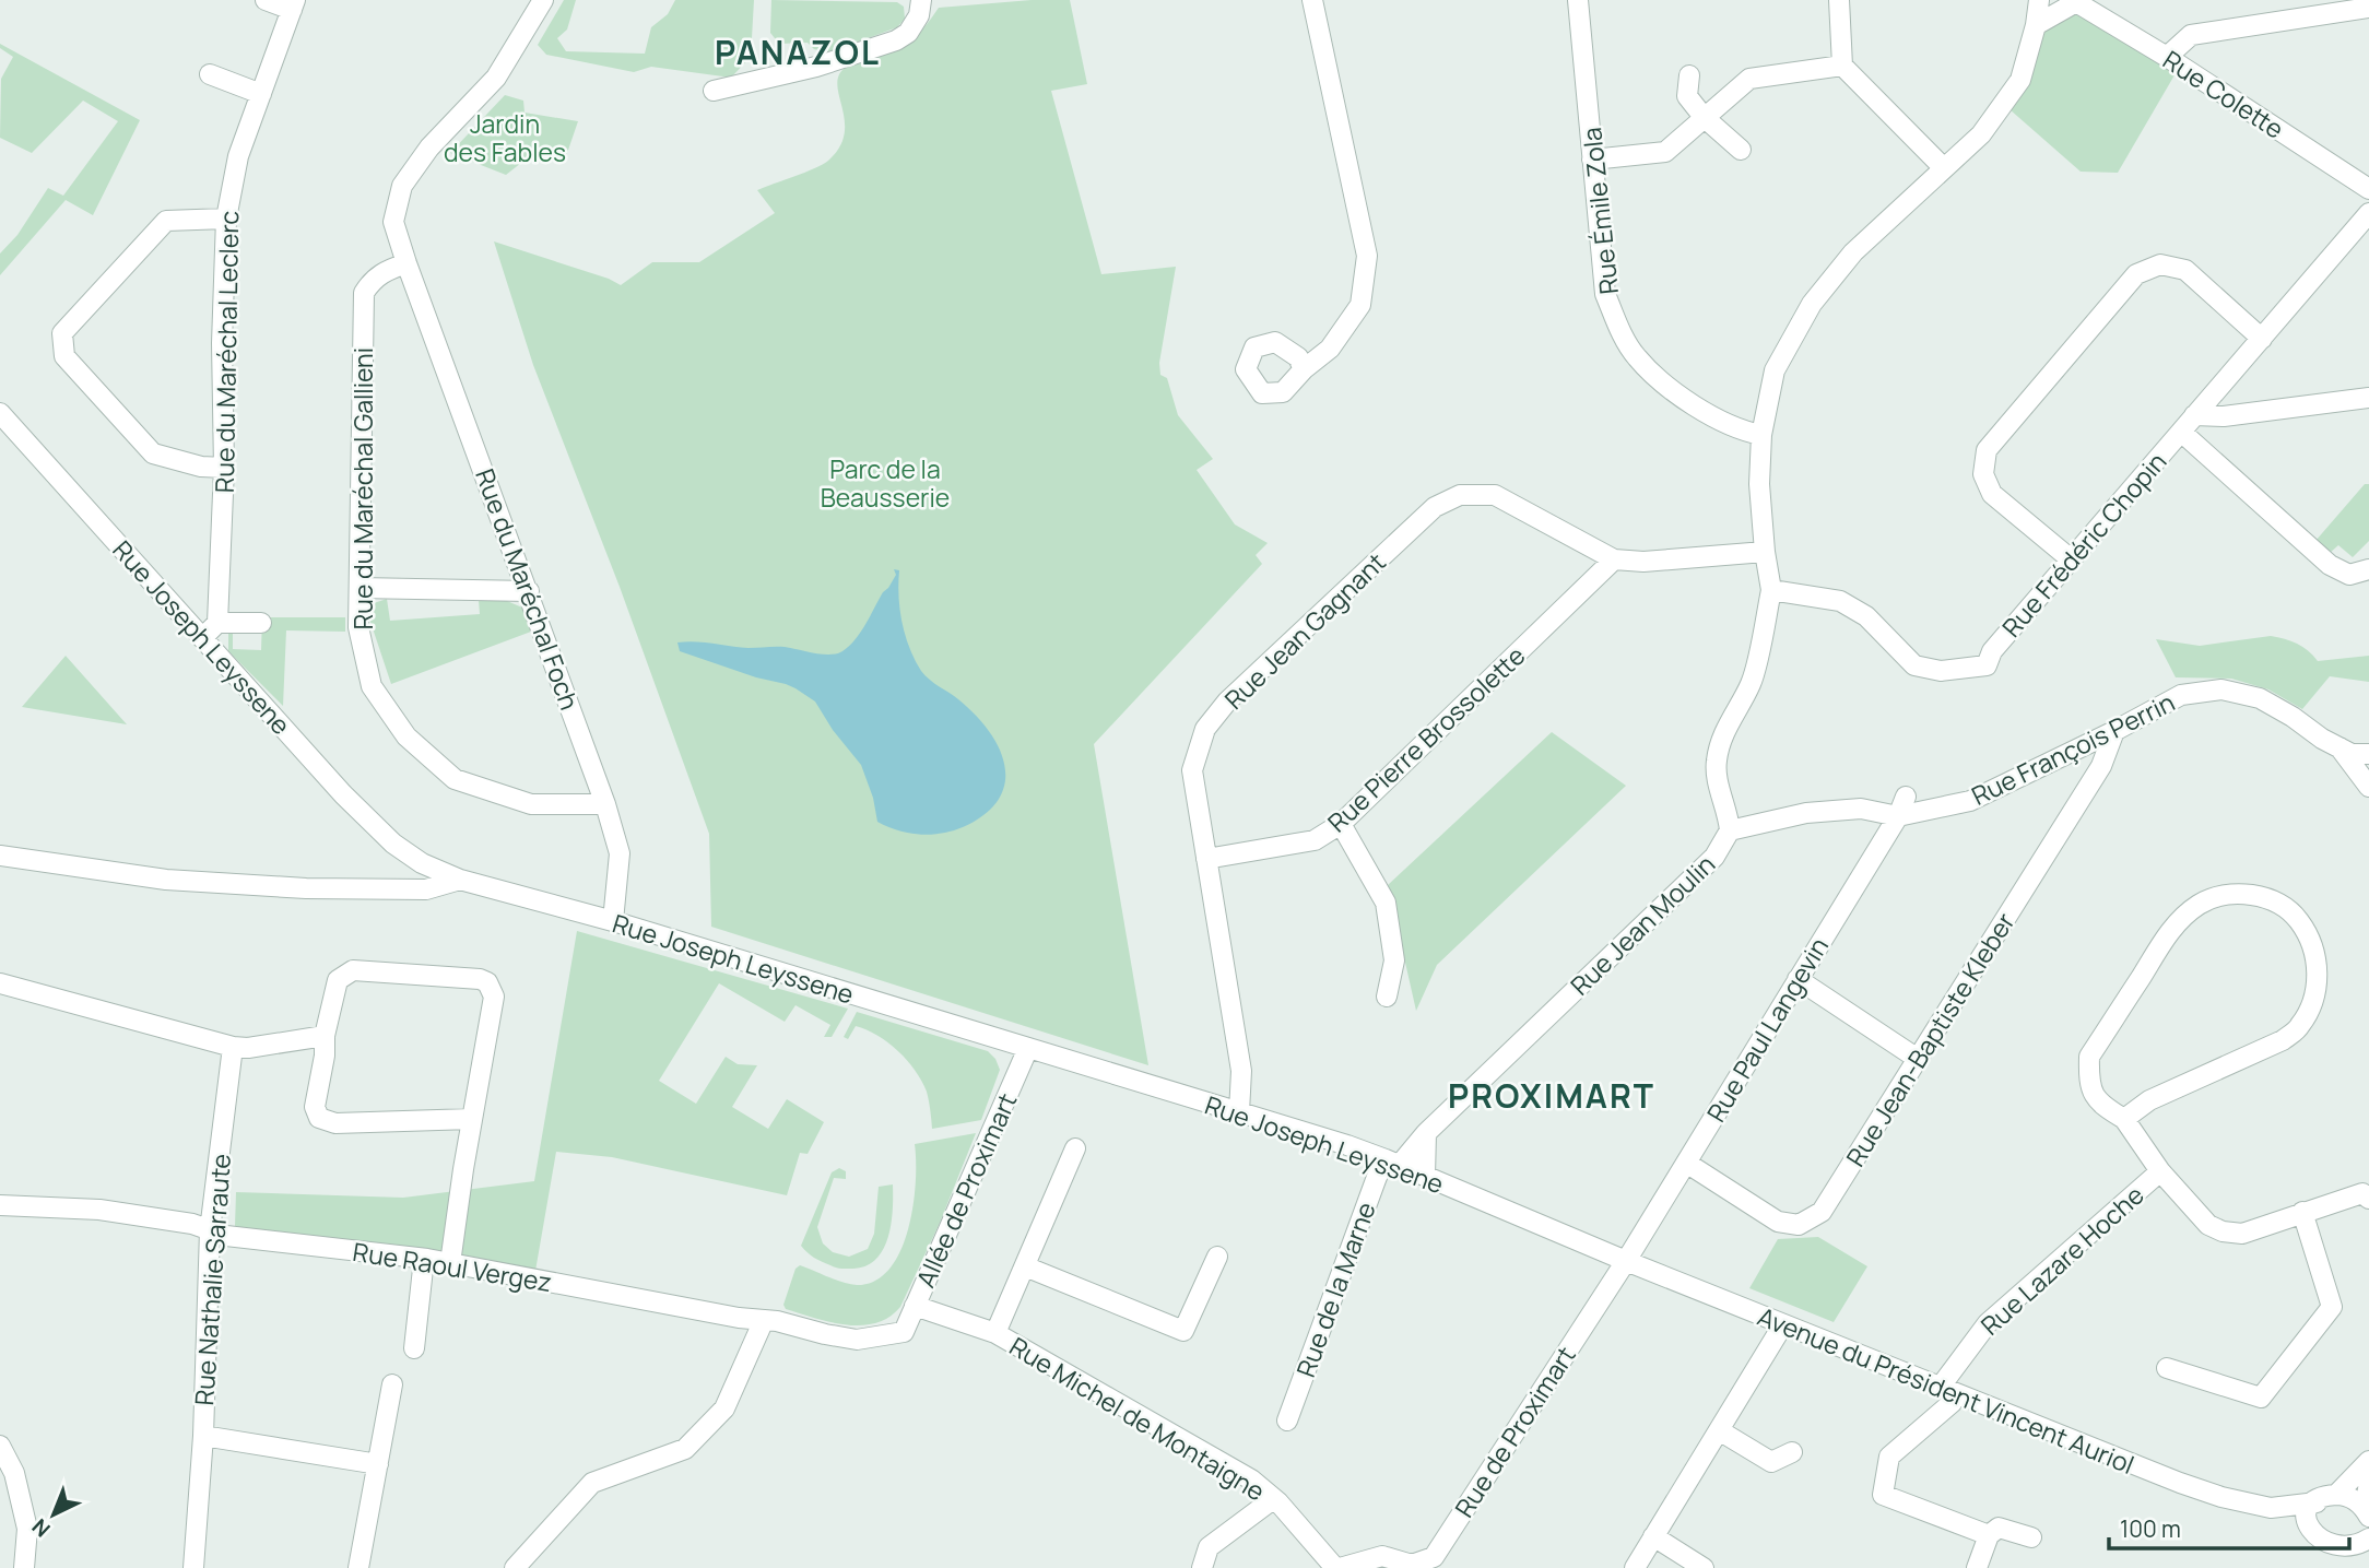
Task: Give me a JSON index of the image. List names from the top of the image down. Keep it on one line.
{"streets":{"street":["Rue Colette","Rue Émile Zola","Rue du Maréchal Leclerc","Rue du Maréchal Gallieni","Rue Frédéric Chopin","Rue du Maréchal Foch","Rue Jean Gagnant","Rue Joseph Leyssene","Rue Pierre Brossolette","Rue François Perrin","Rue Jean Moulin","Rue Paul Langevin","Rue Jean-Baptiste Kleber","Allée de Proximart","Rue Lazare Hoche","Rue Raoul Vergez","Rue Nathalie Sarraute","Rue de la Marne","Avenue du Président Vincent Auriol","Rue Michel de Montaigne","Rue de Proximart"]},"crossings":[["Rue du Maréchal Gallieni","Rue du Maréchal Foch"],["Rue du Maréchal Foch","Rue Joseph Leyssene"],["Rue Jean Gagnant","Rue Joseph Leyssene"],["Rue Jean Gagnant","Rue Pierre Brossolette"],["Rue Joseph Leyssene","Rue Jean Moulin"],["Rue Joseph Leyssene","Rue Paul Langevin"],["Rue Joseph Leyssene","Allée de Proximart"],["Rue Joseph Leyssene","Rue de la Marne"],["Rue Joseph Leyssene","Avenue du Président Vincent Auriol"],["Rue Joseph Leyssene","Rue de Proximart"],["Rue François Perrin","Rue Jean Moulin"],["Rue François Perrin","Rue Paul Langevin"],["Rue François Perrin","Rue Jean-Baptiste Kleber"],["Rue Jean Moulin","Rue Paul Langevin"],["Rue Jean Moulin","Rue de la Marne"],["Rue Paul Langevin","Rue Jean-Baptiste Kleber"],["Rue Paul Langevin","Avenue du Président Vincent Auriol"],["Rue Paul Langevin","Rue de Proximart"],["Allée de Proximart","Rue Raoul Vergez"],["Allée de Proximart","Rue Michel de Montaigne"],["Rue Lazare Hoche","Avenue du Président Vincent Auriol"],["Rue Raoul Vergez","Rue Nathalie Sarraute"],["Avenue du Président Vincent Auriol","Rue de Proximart"],["Rue Michel de Montaigne","Rue de Proximart"]],"districts":["PANAZOL","PROXIMART"],"parks":["Jardin des Fables","Parc de la Beausserie"],"scale_bar":"100 m","north":"bottom left"}
